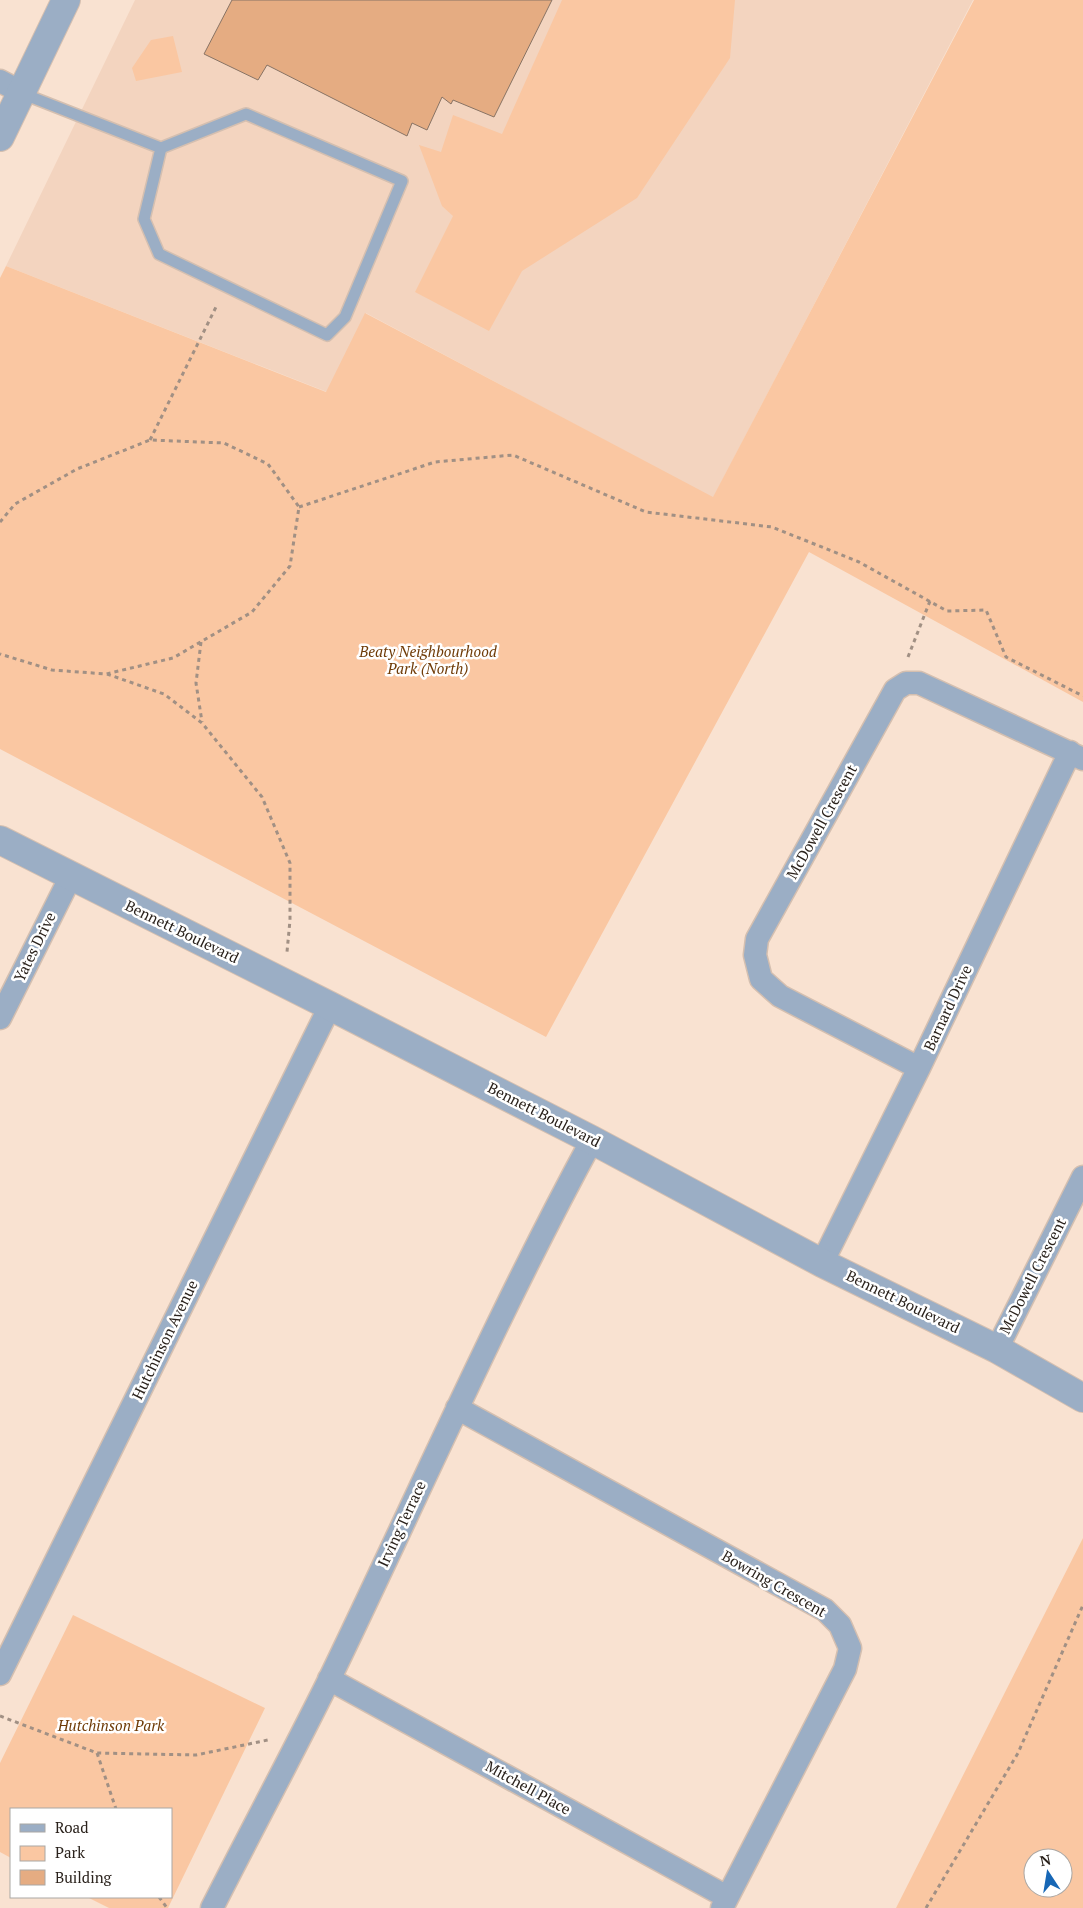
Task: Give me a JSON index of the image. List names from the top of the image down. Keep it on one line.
{"streets":{"street":["McDowell Crescent","Bennett Boulevard","Yates Drive","Barnard Drive","Hutchinson Avenue","Irving Terrace","Bowring Crescent","Mitchell Place"]},"crossings":[["McDowell Crescent","Bennett Boulevard"],["McDowell Crescent","Barnard Drive"],["Bennett Boulevard","Yates Drive"],["Bennett Boulevard","Barnard Drive"],["Bennett Boulevard","Hutchinson Avenue"],["Bennett Boulevard","Irving Terrace"],["Irving Terrace","Bowring Crescent"],["Irving Terrace","Mitchell Place"],["Bowring Crescent","Mitchell Place"]],"parks":["Beaty Neighbourhood Park (North)","Hutchinson Park"],"legend":["Road","Park","Building"],"north":"top"}
